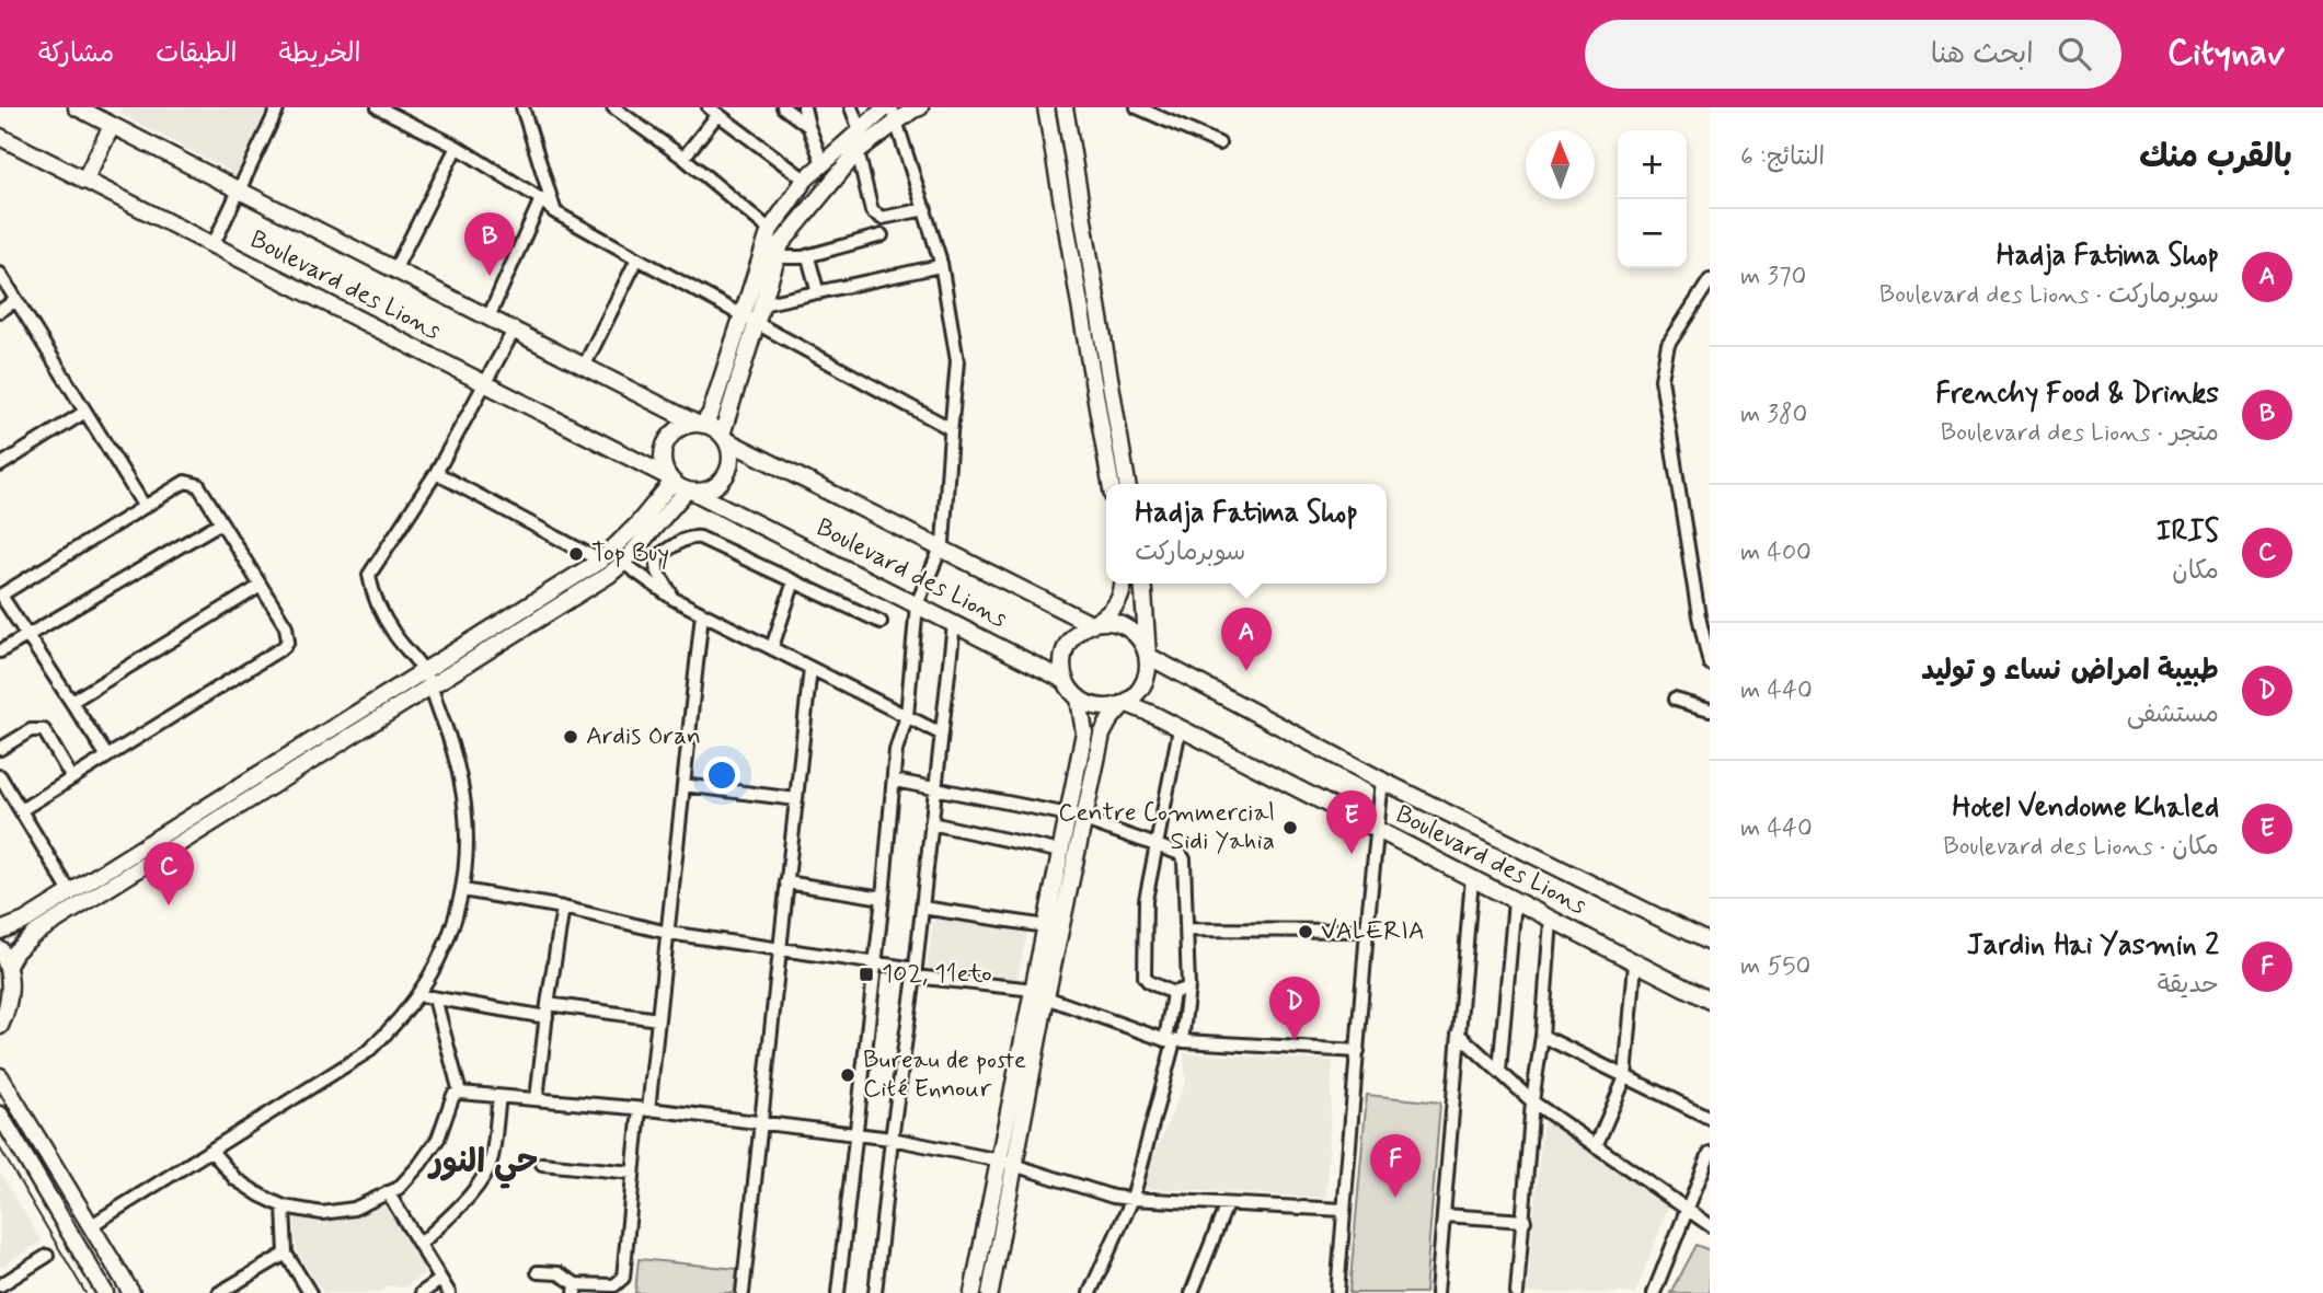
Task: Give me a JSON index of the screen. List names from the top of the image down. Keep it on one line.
{"streets":{"main road":["Boulevard des Lions"]},"districts":["حي النور"],"places":{"other":["Top Buy","Ardis Oran","Centre Commercial Sidi Yahia","VALERIA","Bureau de poste Cité Ennour"],"transit":["102, 11eto"]},"north":"top","page":{"header":"Citynav","search":"ابحث هنا","nav":["الخريطة","الطبقات","مشاركة"],"heading":["بالقرب منك","النتائج: 6"],"map_buttons":["+","−"],"list":[{"mark":"A","name":"Hadja Fatima Shop","note":"سوبرماركت · Boulevard des Lions","value":"370 m"},{"mark":"B","name":"Frenchy Food & Drinks","note":"متجر · Boulevard des Lions","value":"380 m"},{"mark":"C","name":"IRIS","note":"مكان","value":"400 m"},{"mark":"D","name":"طبيبة امراض نساء و توليد","note":"مستشفى","value":"440 m"},{"mark":"E","name":"Hotel Vendome Khaled","note":"مكان · Boulevard des Lions","value":"440 m"},{"mark":"F","name":"Jardin Hai Yasmin 2","note":"حديقة","value":"550 m"}],"pins":["B","A","E","C","D","F"],"popup":["Hadja Fatima Shop","سوبرماركت"]}}
